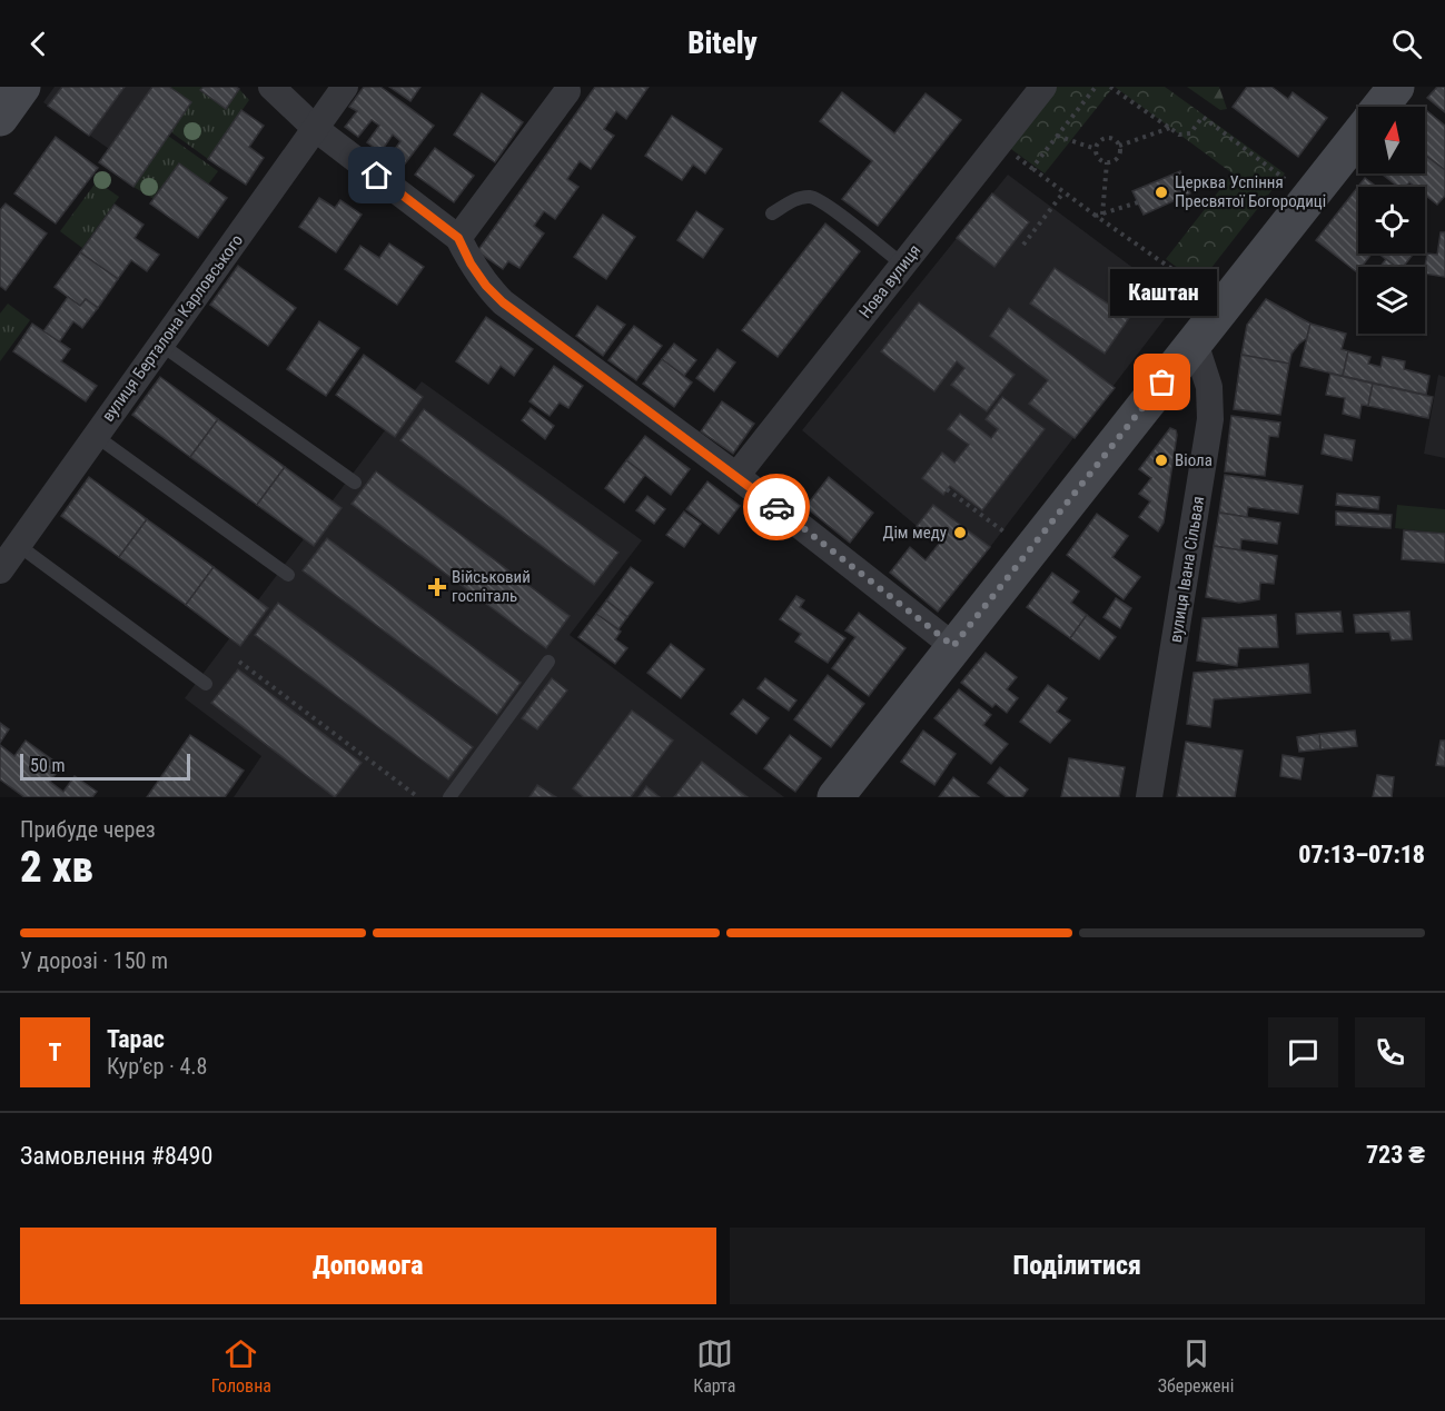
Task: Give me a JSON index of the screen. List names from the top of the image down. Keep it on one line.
{"streets":{"street":["Нова вулиця","вулиця Берталона Карловського","вулиця Івана Сільвая"]},"places":{"other":["Церква Успіння Пресвятої Богородиці","Каштан","Віола","Дім меду"],"health":["Військовий госпіталь"]},"scale_bar":"50 m","north":"top","page":{"header":"Bitely","bubble":"Каштан","scale":"50 m","heading":["2 хв","Прибуде через","07:13–07:18"],"panel":["Тарас","Кур’єр · 4.8","Замовлення #8490","723 ₴"],"bar":"У дорозі · 150 m","round":"Т","buttons":["Допомога","Поділитися"],"tabs":["Головна","Карта","Збережені"]}}
